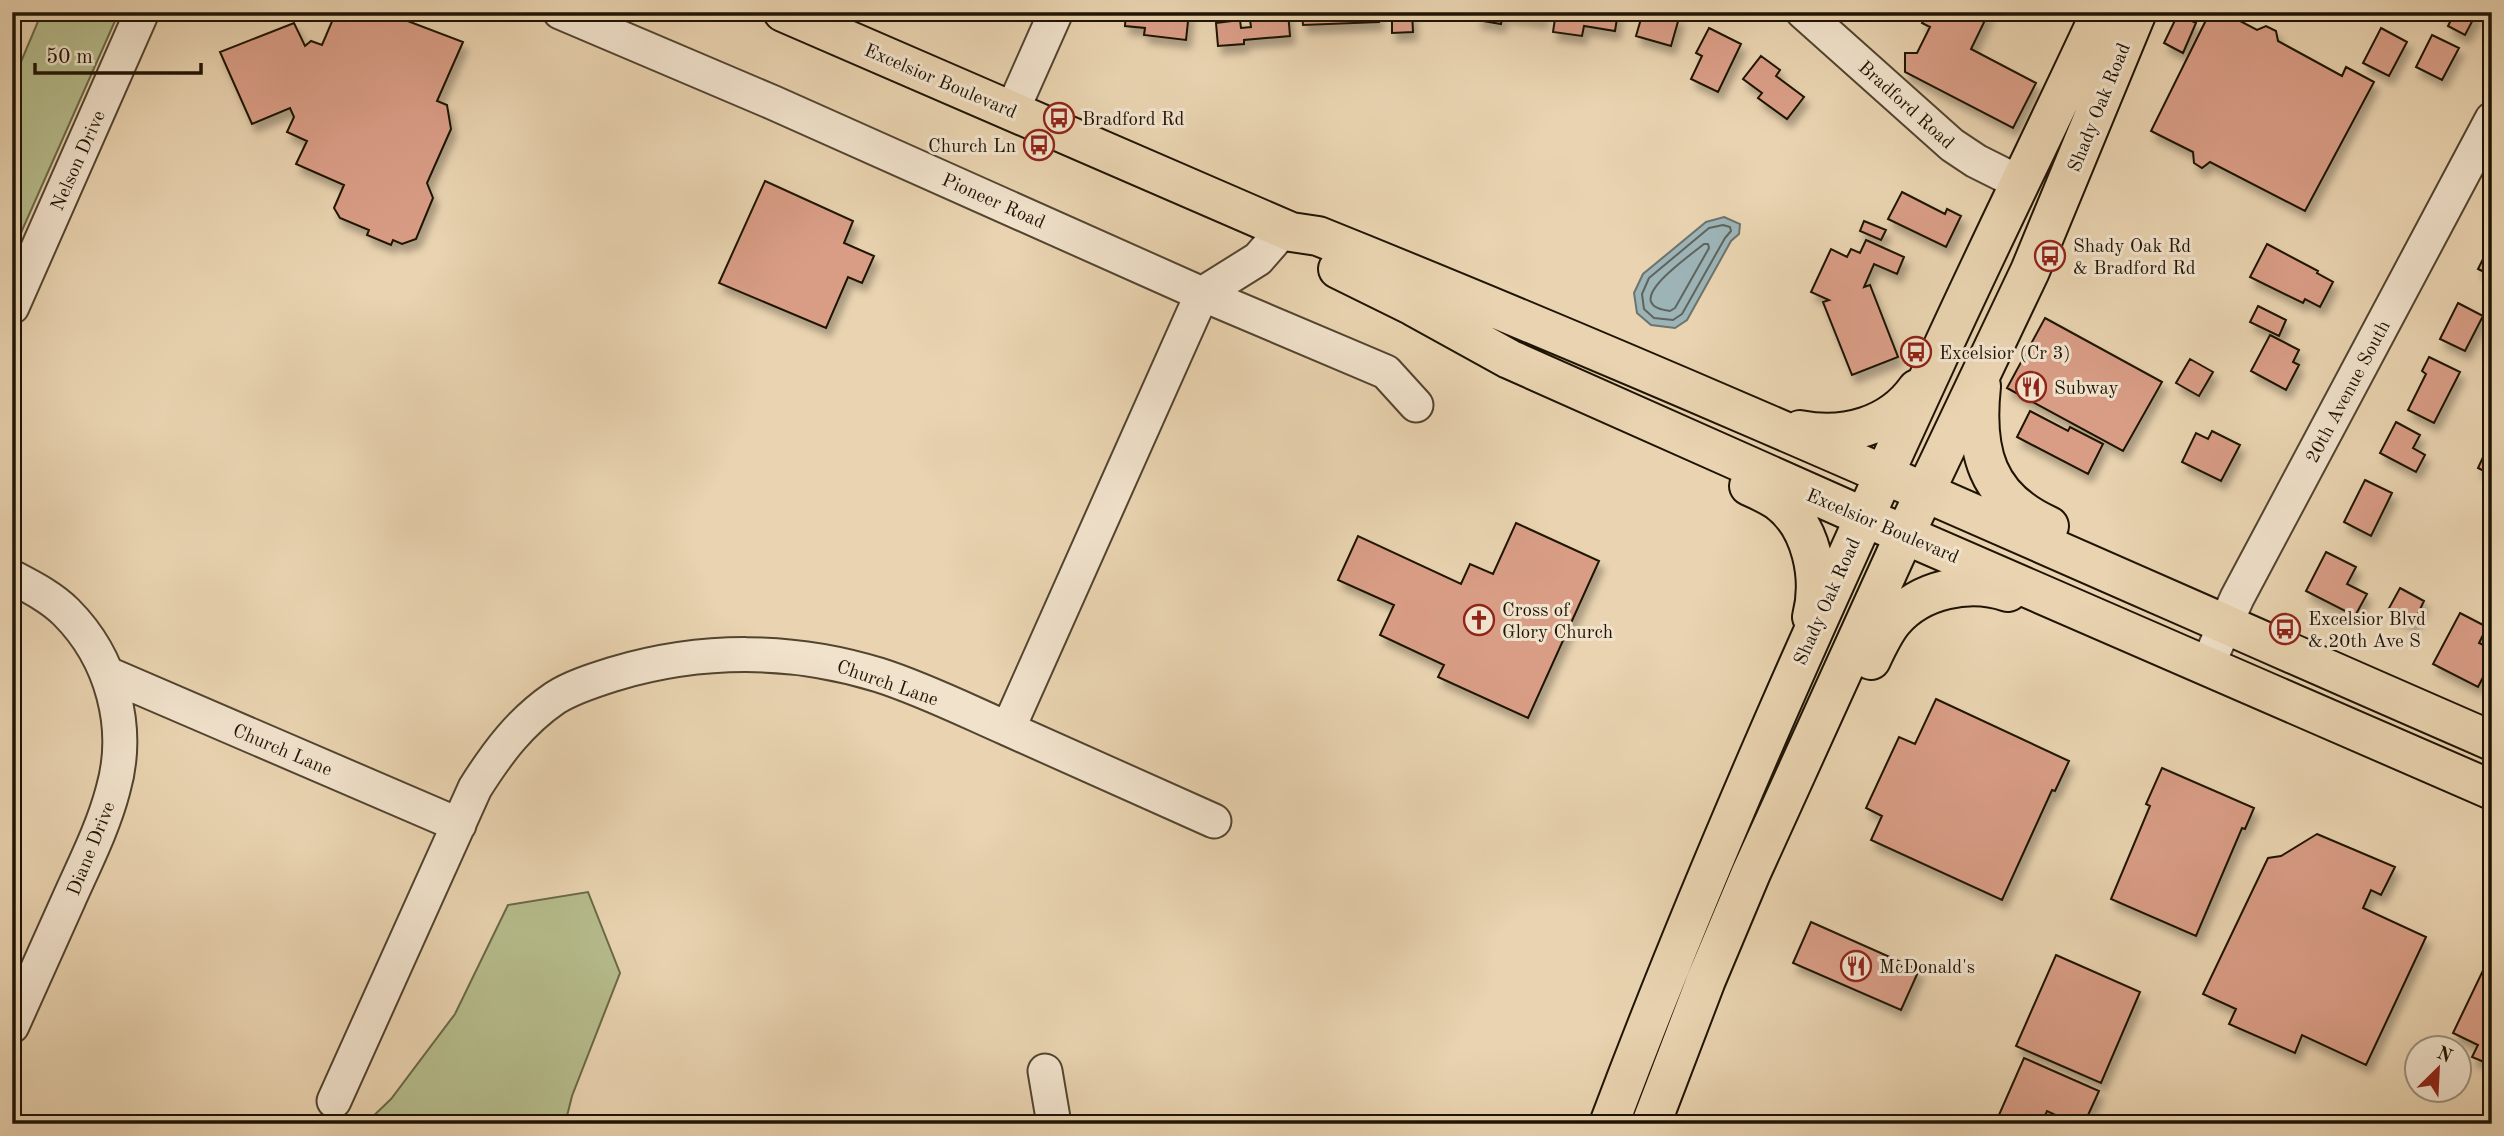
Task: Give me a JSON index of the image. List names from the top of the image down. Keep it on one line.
{"streets":{"main road":["Excelsior Boulevard","Shady Oak Road"],"street":["Bradford Road","Nelson Drive","Pioneer Road","20th Avenue South","Church Lane","Diane Drive"]},"crossings":[["Excelsior Boulevard","Shady Oak Road"],["Excelsior Boulevard","20th Avenue South"],["Bradford Road","Shady Oak Road"],["Church Lane","Diane Drive"]],"places":{"bus stop":["Bradford Rd","Church Ln","Shady Oak Rd & Bradford Rd","Excelsior (Cr 3)","Excelsior Blvd & 20th Ave S"],"restaurant":["Subway","McDonald's"],"church":["Cross of Glory Church"]},"scale_bar":"50 m","north":"top right"}
